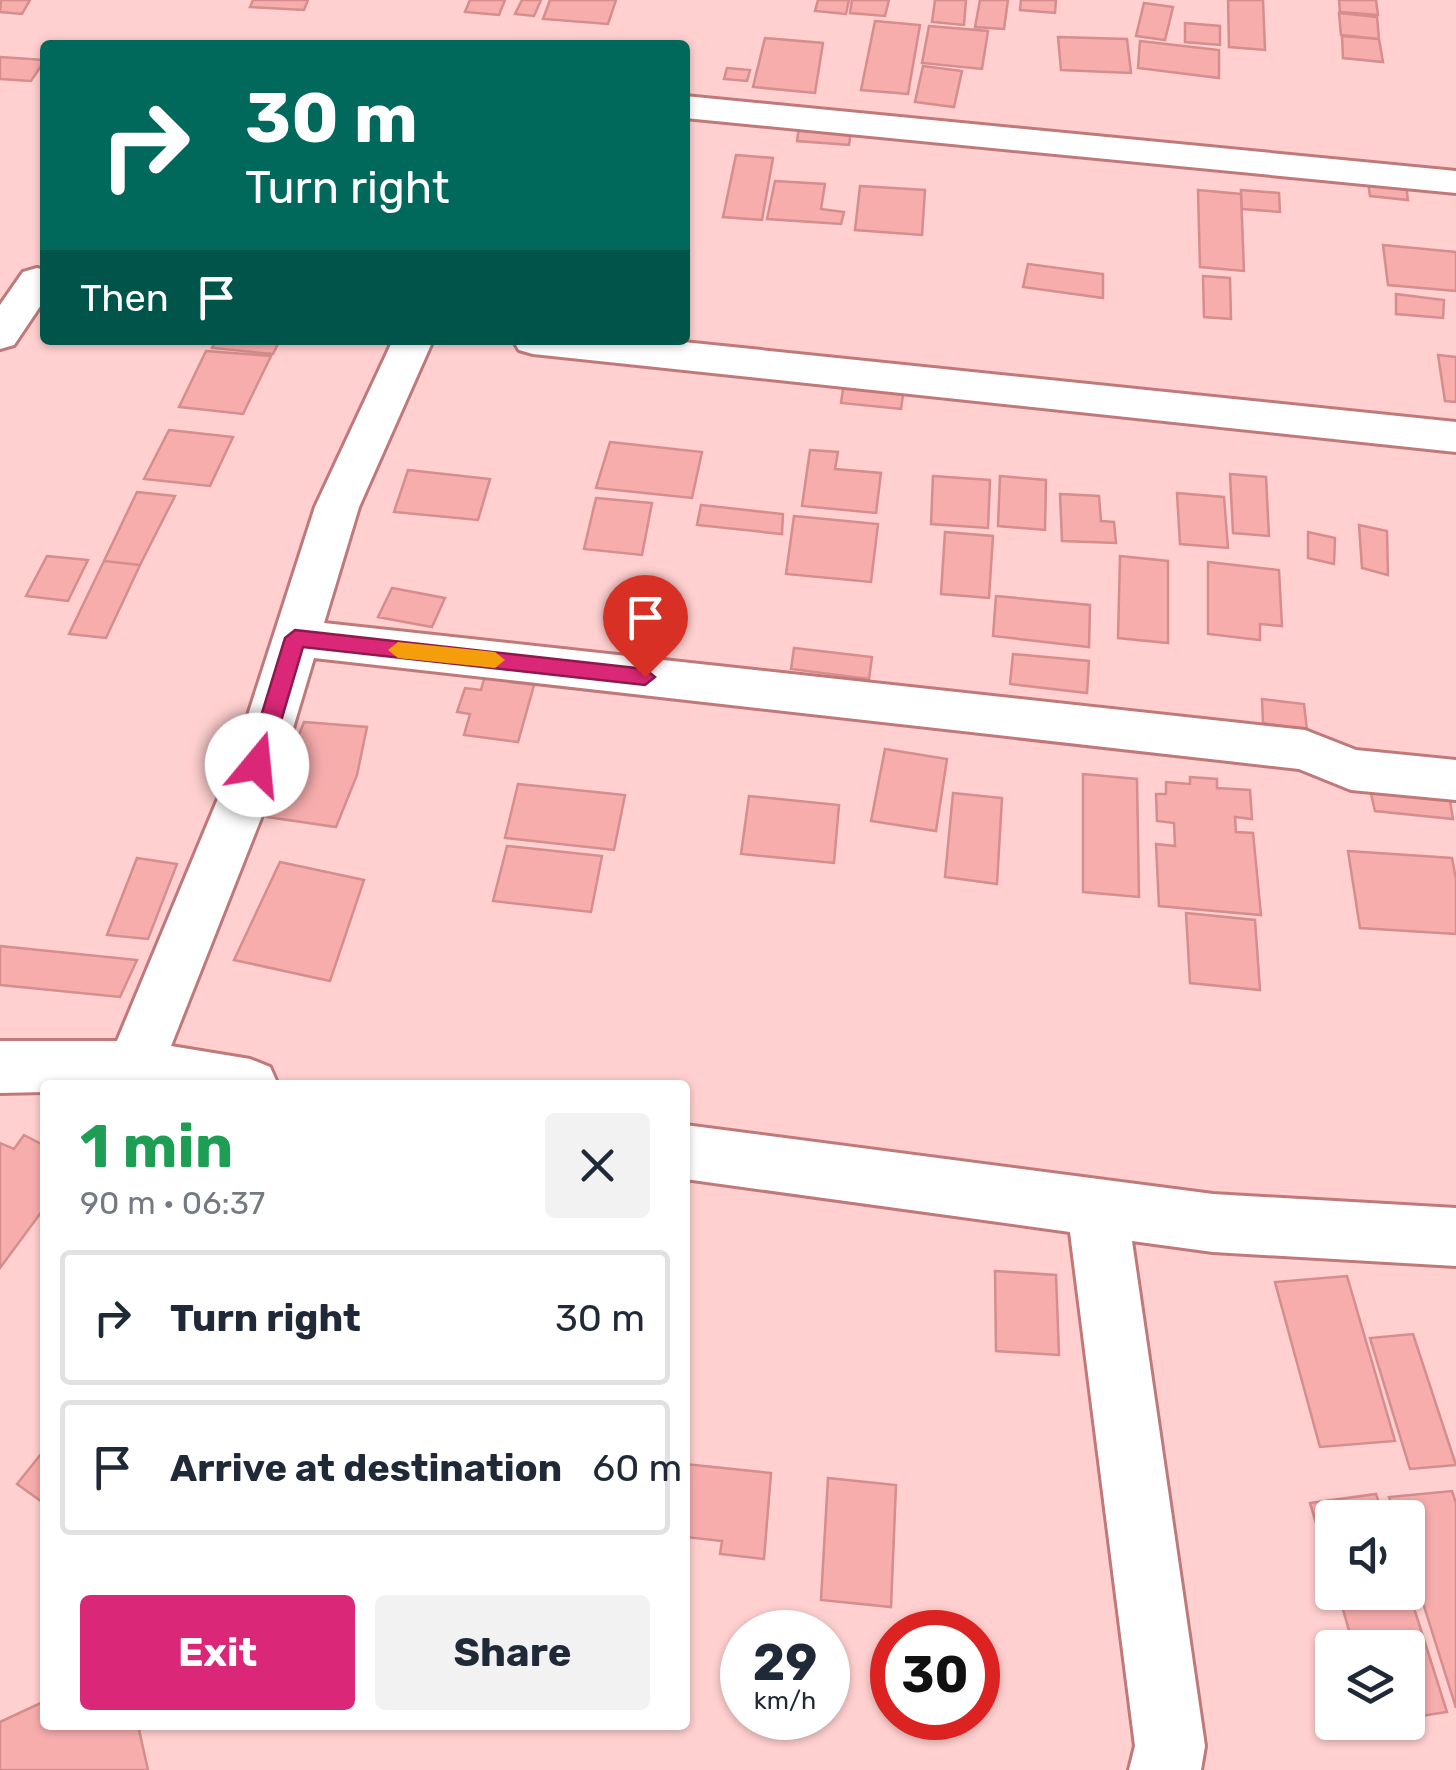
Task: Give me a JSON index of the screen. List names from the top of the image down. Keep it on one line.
{"page":{"turn":["30 m","Turn right"],"then":"Then","heading":["1 min","90 m · 06:37"],"list":[{"name":"Turn right","value":"30 m"},{"name":"Arrive at destination","value":"60 m"}],"buttons":["Exit","Share"],"speed":"29 km/h","limit":"30"}}
